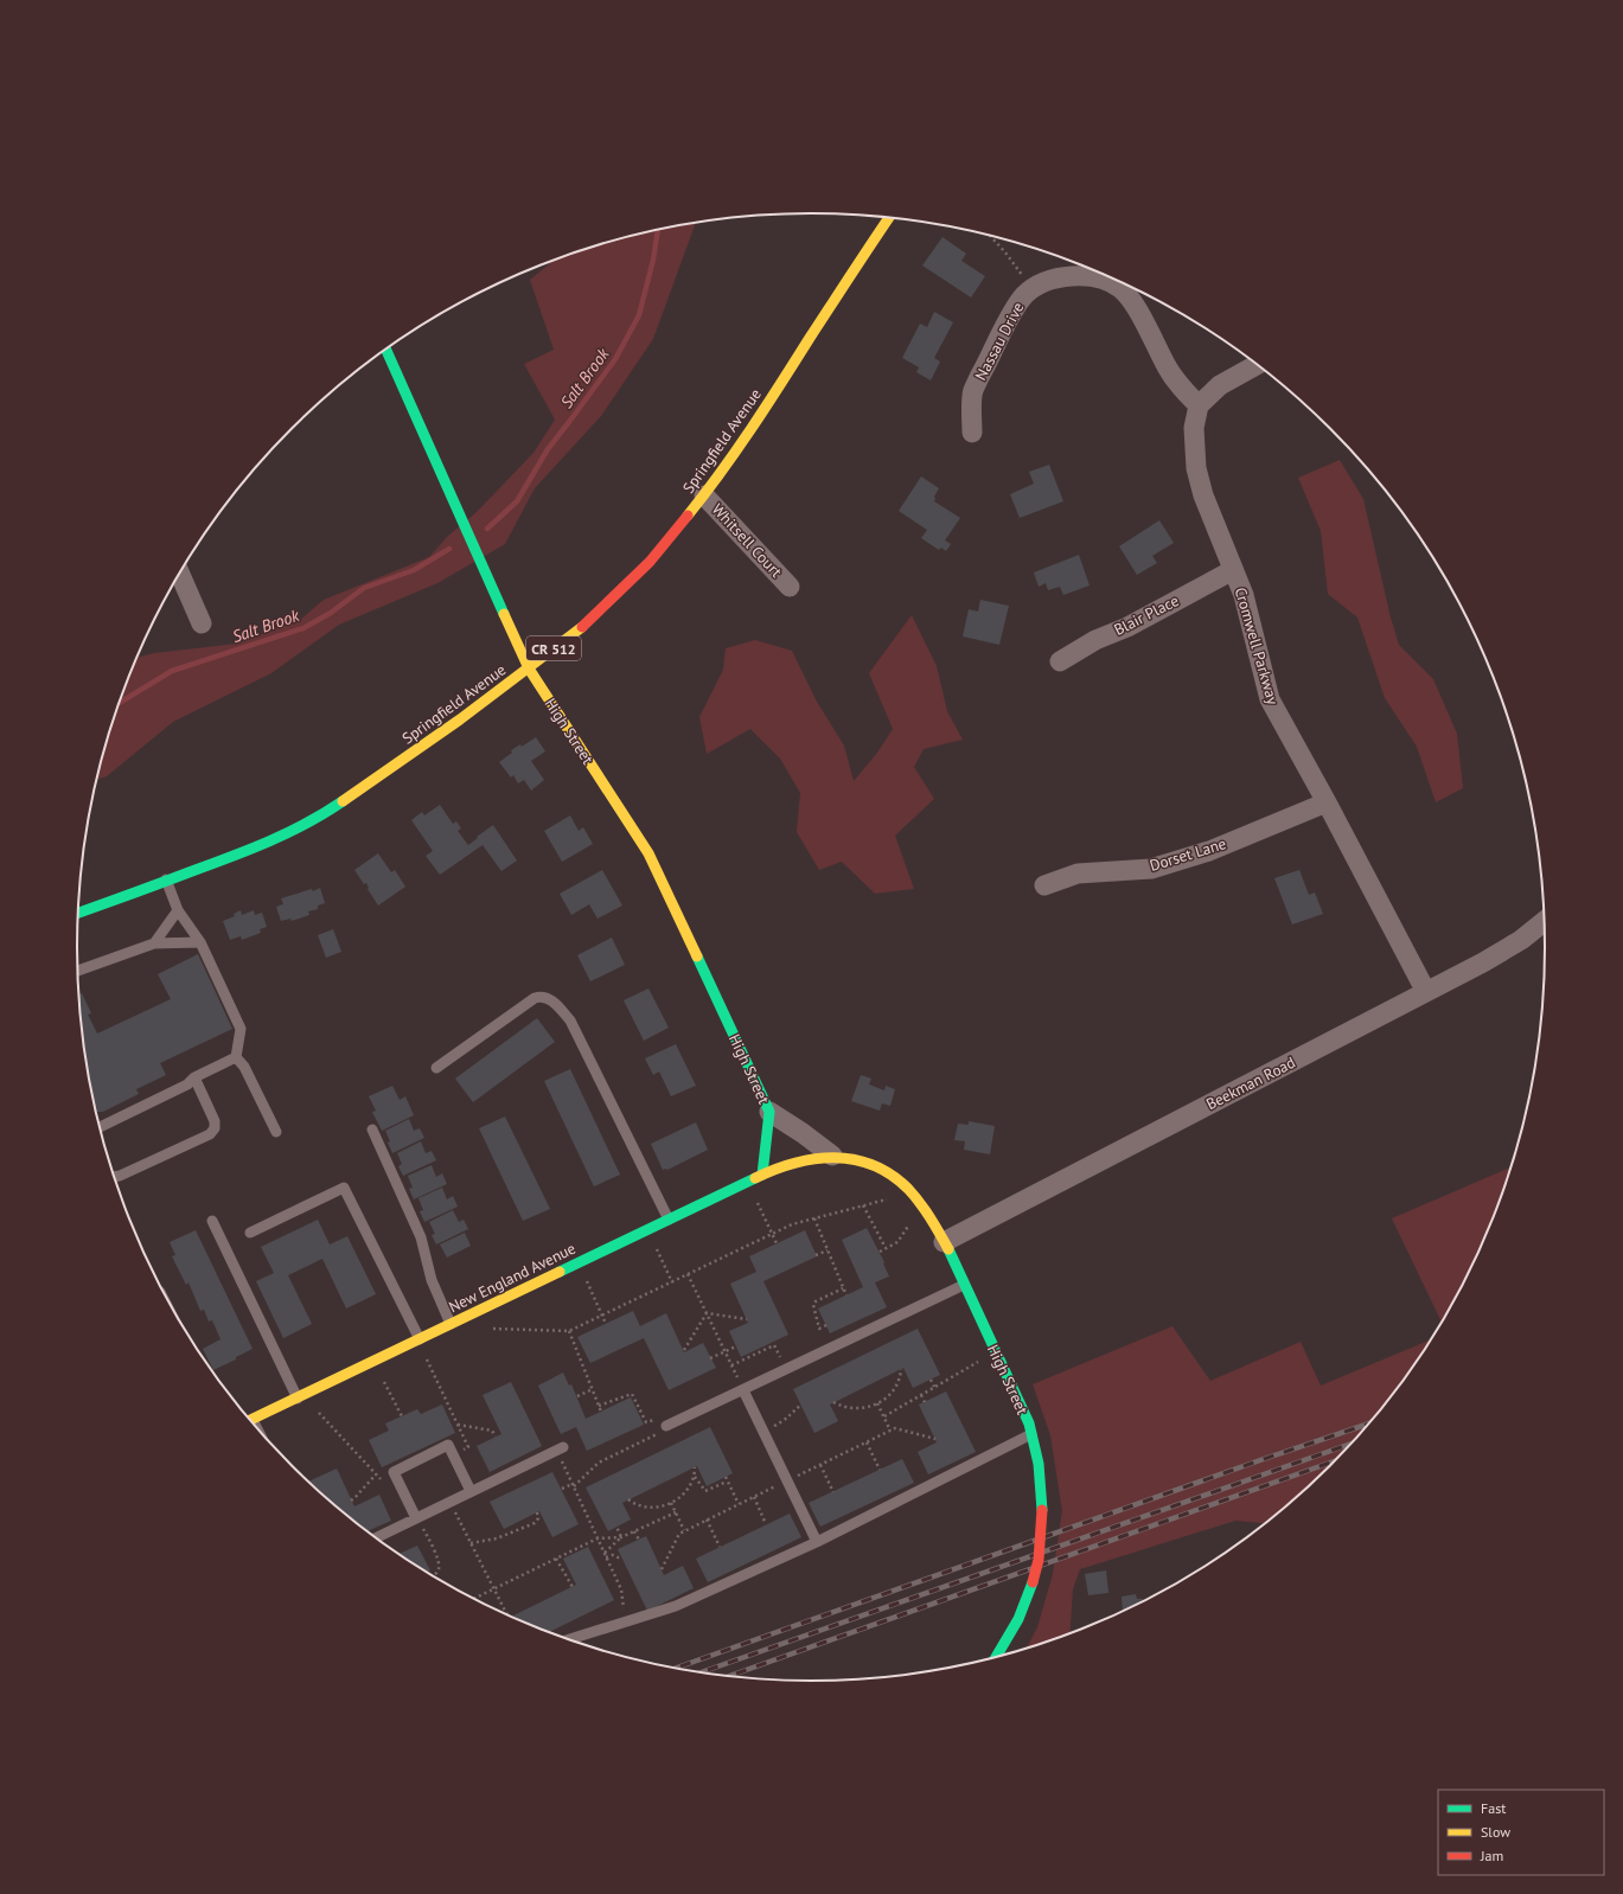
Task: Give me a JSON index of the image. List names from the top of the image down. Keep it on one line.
{"streets":{"street":["Nassau Drive","Springfield Avenue","Whitsell Court","Blair Place","Cromwell Parkway","CR 512","High Street","Dorset Lane","Beekman Road","New England Avenue"]},"crossings":[["Nassau Drive","Cromwell Parkway"],["Springfield Avenue","Whitsell Court"],["Springfield Avenue","High Street"],["Blair Place","Cromwell Parkway"],["Cromwell Parkway","Dorset Lane"],["Cromwell Parkway","Beekman Road"],["High Street","Beekman Road"],["High Street","New England Avenue"]],"water":["Salt Brook"],"legend":["Fast","Slow","Jam"]}
